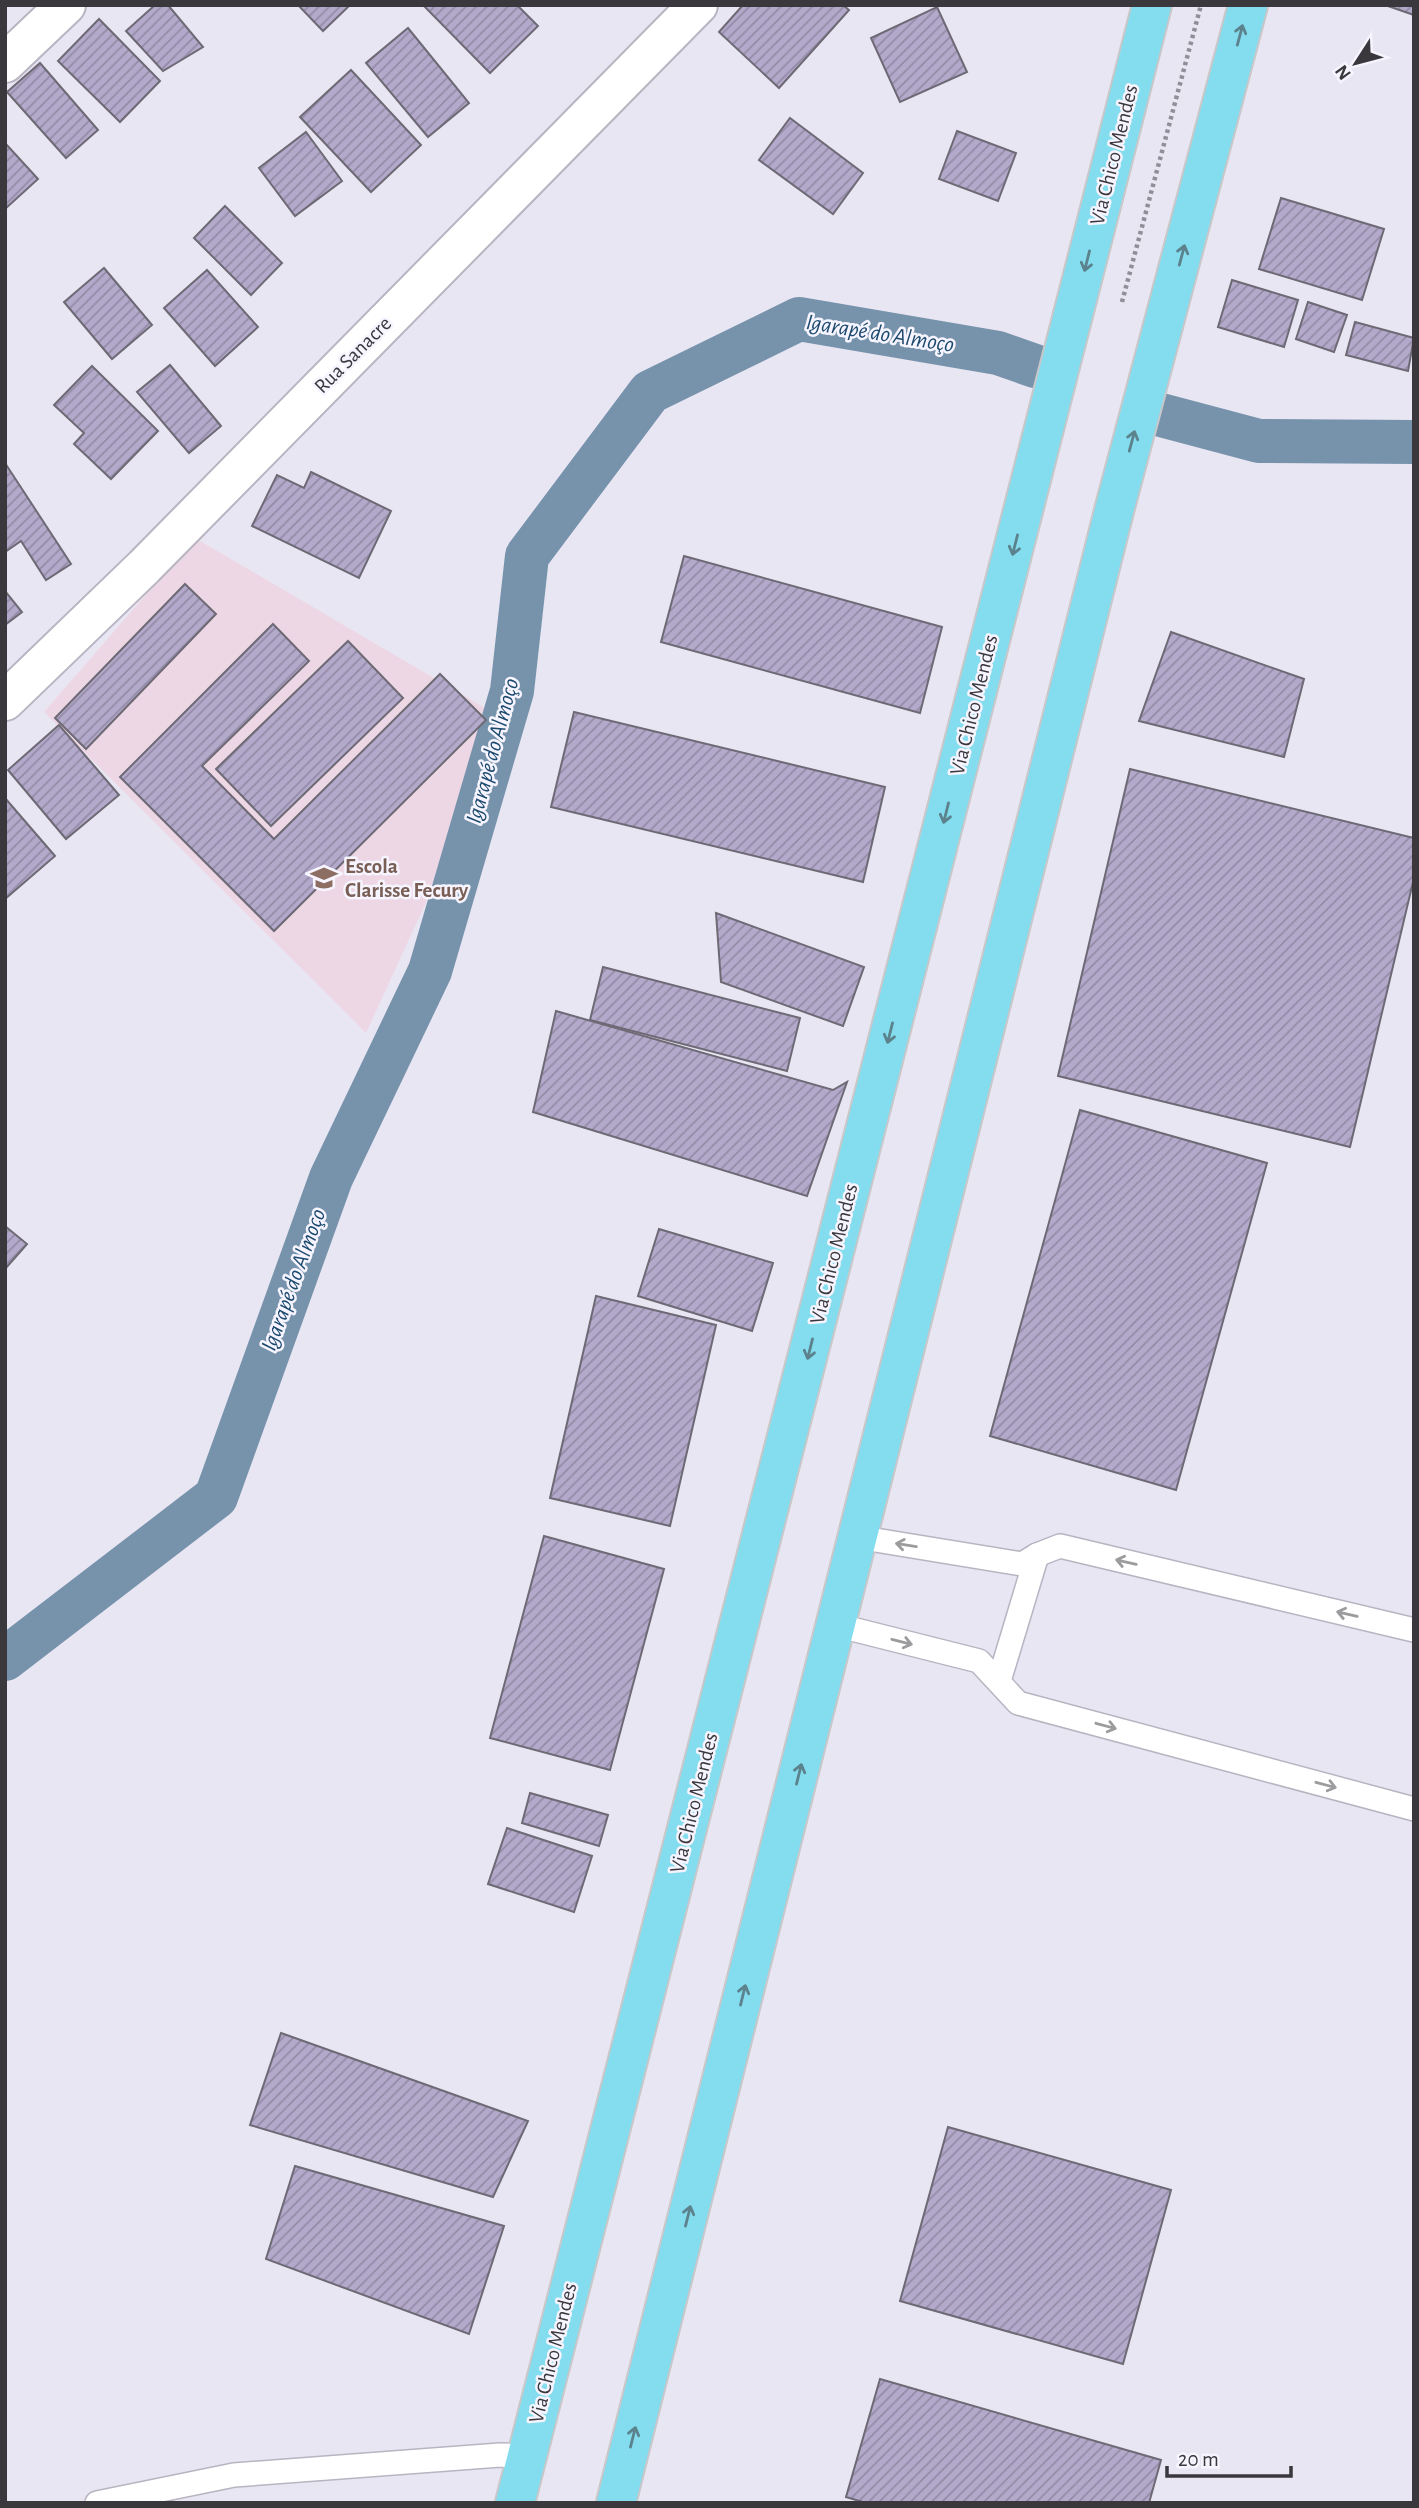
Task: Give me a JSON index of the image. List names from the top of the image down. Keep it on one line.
{"streets":{"main road":["Via Chico Mendes"],"street":["Rua Sanacre"]},"water":["Igarapé do Almoço"],"places":{"school or university":["Escola Clarisse Fecury"]},"scale_bar":"20 m","north":"bottom left"}
